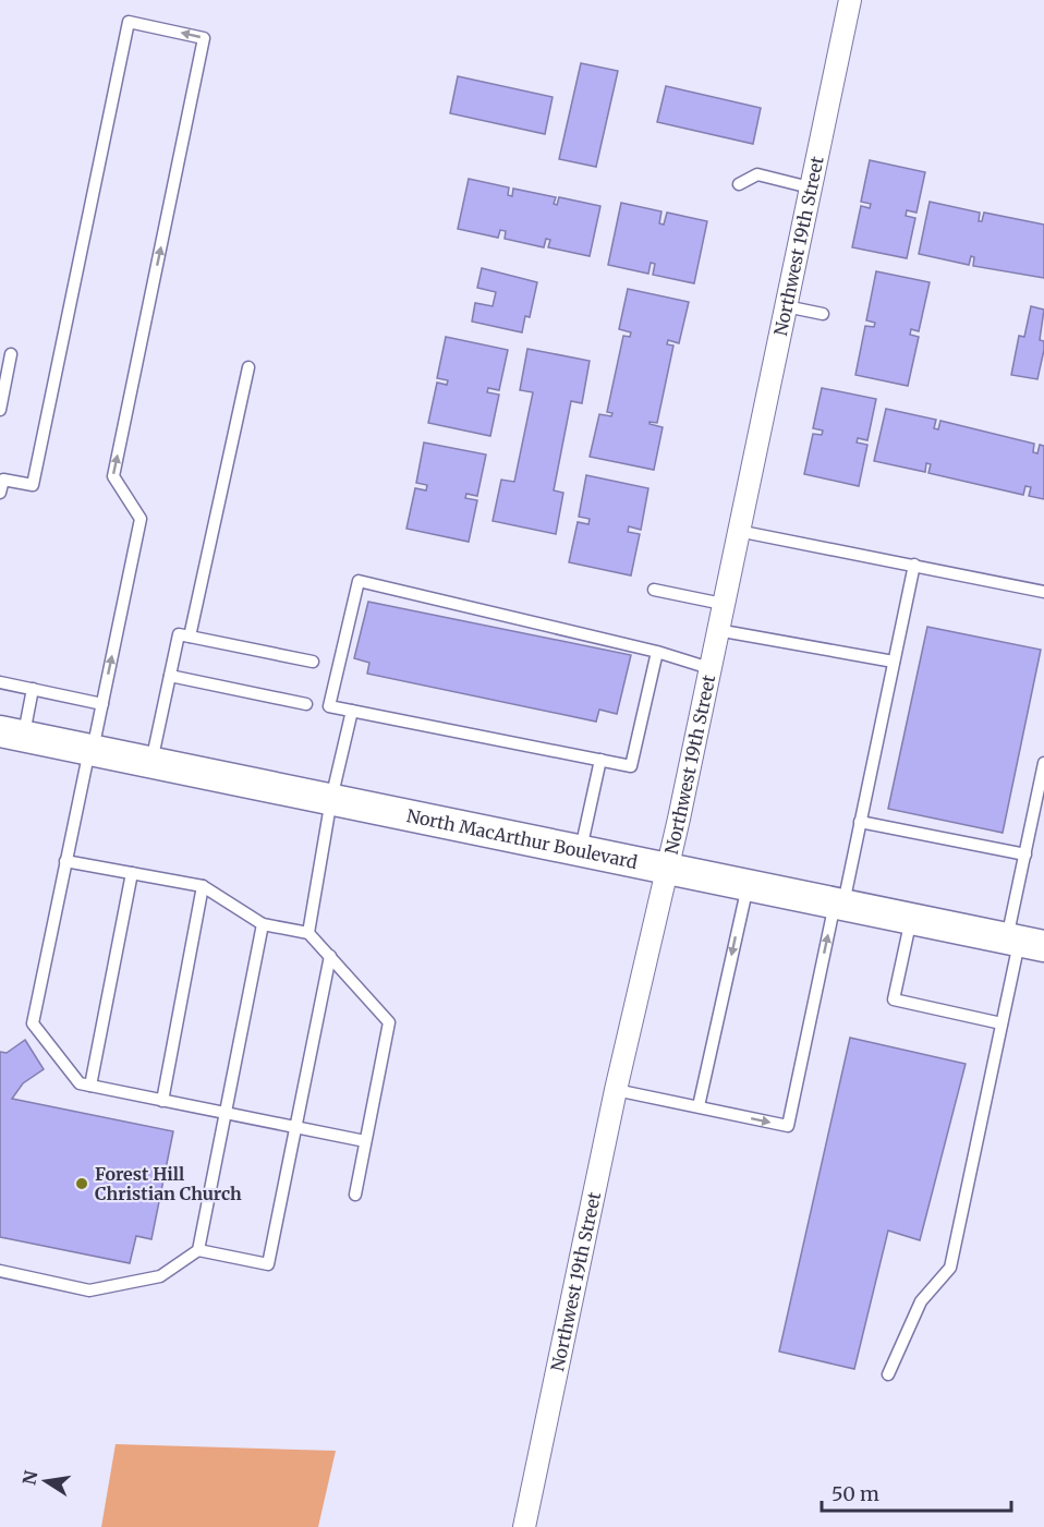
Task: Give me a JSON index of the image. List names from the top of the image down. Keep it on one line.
{"streets":{"main road":["North MacArthur Boulevard"],"street":["Northwest 19th Street"]},"crossings":[["Northwest 19th Street","North MacArthur Boulevard"]],"places":["Forest Hill Christian Church"],"scale_bar":"50 m","north":"left"}
